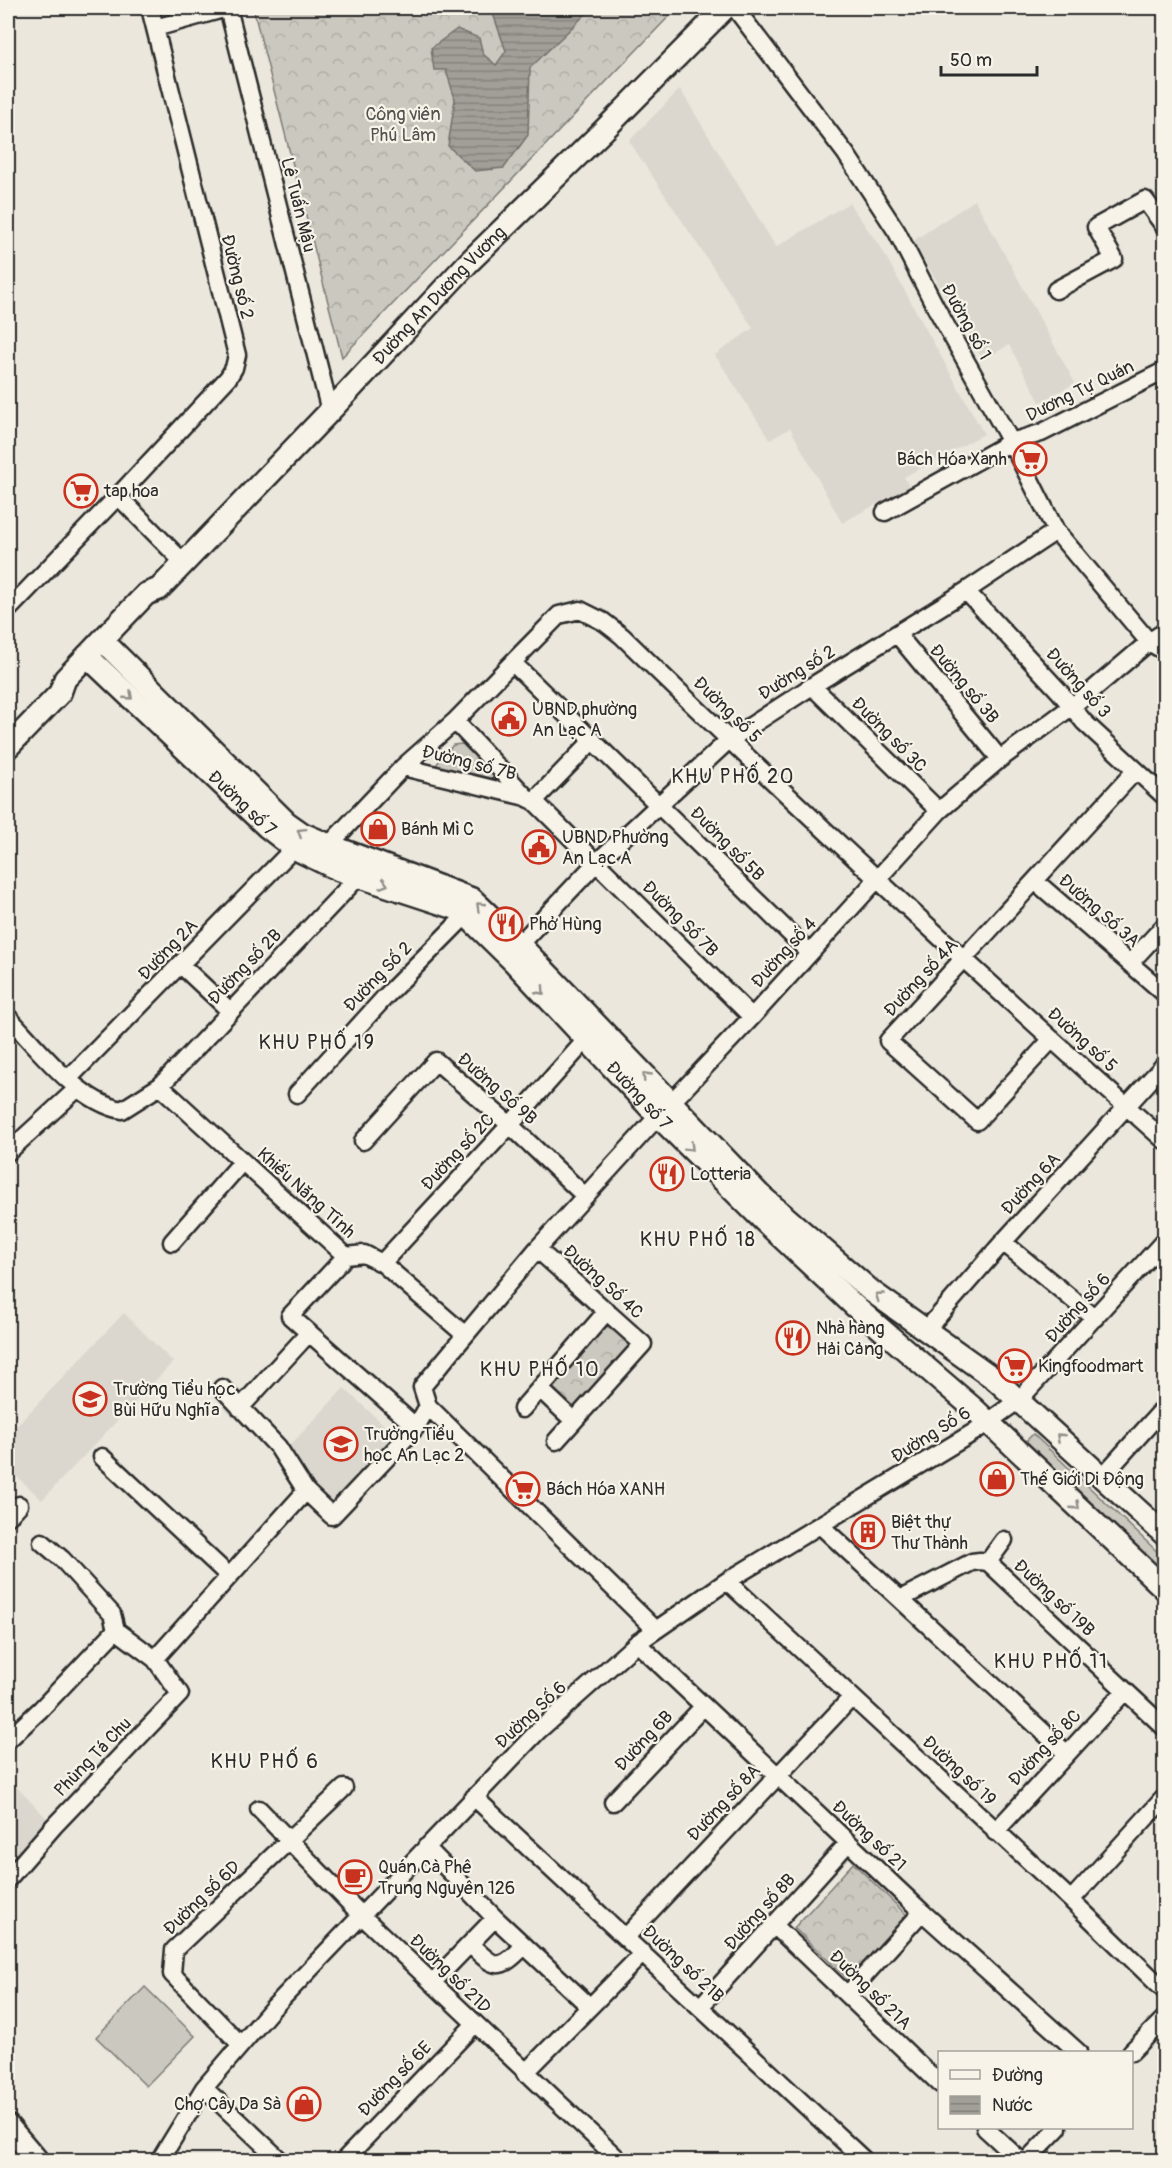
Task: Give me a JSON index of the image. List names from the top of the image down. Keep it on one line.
{"streets":{"main road":["Đường An Dương Vương","Đường số 7"],"street":["Lê Tuấn Mậu","Đường số 2","Đường số 1","Dương Tự Quán","Đường số 3","Đường số 3B","Đường số 5","Đường số 3C","Đường số 7B","Đường số 5B","Đường Số 3A","Đường Số 7B","Đường 2A","Đường số 4","Đường số 2B","Đường Số 2","Đường số 4A","Đường Số 9B","Đường số 2C","Đường 6A","Khiếu Năng Tĩnh","Đường Số 4C","Đường số 6","Đường Số 6","Đường số 19B","Đường 6B","Đường số 8C","Phùng Tá Chu","Đường số 19","Đường số 8A","Đường số 21","Đường số 6D","Đường số 8B","Đường số 21B","Đường số 21D","Đường số 21A","Đường số 6E"]},"crossings":[["Lê Tuấn Mậu","Đường An Dương Vương"],["Đường số 2","Đường số 1"],["Đường số 2","Đường số 3"],["Đường số 2","Đường số 3B"],["Đường số 2","Đường số 5"],["Đường số 2","Đường số 3C"],["Đường số 2","Đường số 7"],["Đường số 2","Đường số 5B"],["Đường số 2","Đường Số 7B"],["Đường An Dương Vương","Đường số 7"],["Đường số 1","Dương Tự Quán"],["Đường số 1","Đường số 4"],["Đường số 3","Đường số 4"],["Đường số 3","Đường số 4A"],["Đường số 3B","Đường số 4"],["Đường số 5","Đường số 7B"],["Đường số 5","Đường số 7"],["Đường số 5","Đường số 5B"],["Đường số 5","Đường Số 7B"],["Đường số 5","Đường số 4"],["Đường số 5","Đường số 4A"],["Đường số 5","Đường 6A"],["Đường số 3C","Đường số 4"],["Đường số 7B","Đường Số 7B"],["Đường số 7","Đường 2A"],["Đường số 7","Đường số 4"],["Đường số 7","Đường số 2B"],["Đường số 7","Đường Số 2"],["Đường số 7","Đường số 2C"],["Đường số 7","Đường 6A"],["Đường số 7","Đường số 6"],["Đường số 7","Đường Số 6"],["Đường số 5B","Đường số 4"],["Đường Số 3A","Đường số 4A"],["Đường Số 7B","Đường số 4"],["Đường số 4","Đường Số 9B"],["Đường số 4","Khiếu Năng Tĩnh"],["Đường số 4","Đường Số 4C"],["Đường số 2B","Khiếu Năng Tĩnh"],["Đường Số 9B","Đường số 2C"],["Đường số 2C","Khiếu Năng Tĩnh"],["Đường số 6","Đường Số 6"],["Đường Số 6","Đường số 19"],["Đường Số 6","Đường số 21"],["Đường Số 6","Đường số 6D"],["Đường Số 6","Đường số 21B"],["Đường Số 6","Đường số 21D"],["Đường số 19B","Đường số 8C"],["Đường 6B","Đường số 21"],["Đường số 8C","Đường số 19"],["Đường số 19","Đường số 8A"],["Đường số 8A","Đường số 21"],["Đường số 8A","Đường số 21B"],["Đường số 21","Đường số 8B"],["Đường số 6D","Đường số 21D"],["Đường số 8B","Đường số 21B"],["Đường số 8B","Đường số 21A"],["Đường số 21D","Đường số 6E"]],"districts":["KHU PHỐ 20","KHU PHỐ 19","KHU PHỐ 18","KHU PHỐ 10","KHU PHỐ 11","KHU PHỐ 6"],"parks":["Công viên Phú Lâm"],"places":{"supermarket":["Bách Hóa Xanh","tap hoa","Kingfoodmart","Bách Hóa XANH"],"public building":["UBND phường An Lạc A","UBND Phường An Lạc A"],"shop":["Bánh Mì C","Thế Giới Di Động","Chợ Cây Da Sà"],"restaurant":["Phở Hùng","Lotteria","Nhà hàng Hải Cảng"],"school or university":["Trường Tiểu học Bùi Hữu Nghĩa","Trường Tiểu học An Lạc 2"],"building":["Biệt thự Thư Thành"],"cafe":["Quán Cà Phê Trung Nguyên 126"]},"legend":["Đường","Nước"],"scale_bar":"50 m"}
